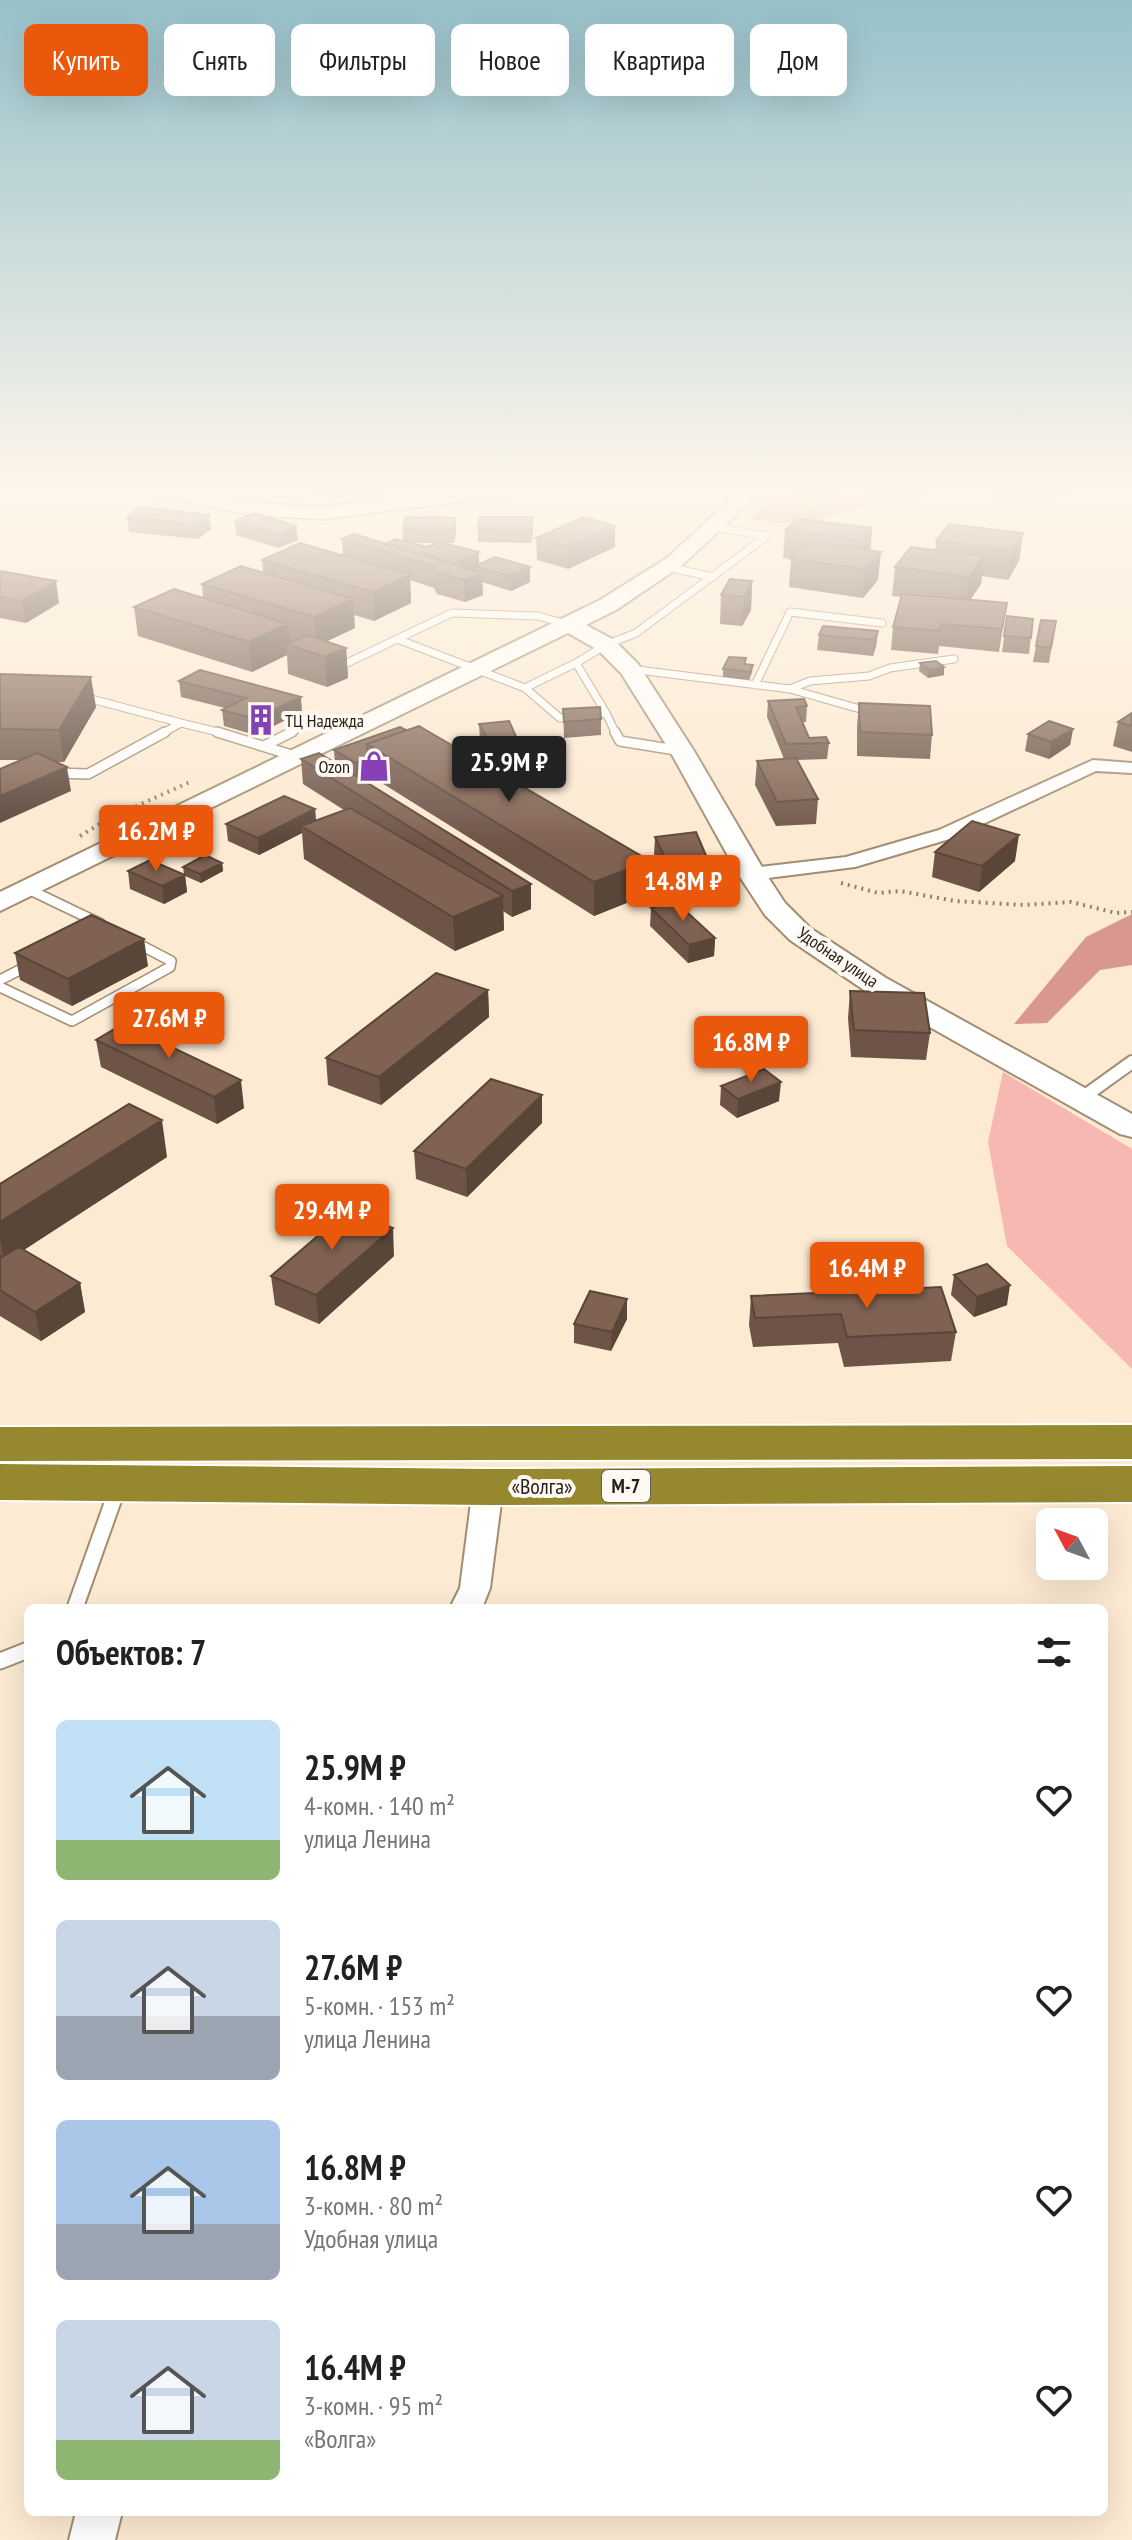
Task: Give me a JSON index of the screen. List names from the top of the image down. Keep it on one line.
{"streets":{"highway":["«Волга»","М-7"],"main road":["Удобная улица"]},"places":{"building":["ТЦ Надежда"],"shop":["Ozon"]},"north":"top left","page":{"chip":["Купить","Снять","Фильтры","Новое","Квартира","Дом"],"price":["25.9M ₽","16.2M ₽","14.8M ₽","27.6M ₽","16.8M ₽","29.4M ₽","16.4M ₽"],"heading":"Объектов: 7","list":[{"name":"25.9M ₽","note":"4-комн. · 140 m² · улица Ленина"},{"name":"27.6M ₽","note":"5-комн. · 153 m² · улица Ленина"},{"name":"16.8M ₽","note":"3-комн. · 80 m² · Удобная улица"},{"name":"16.4M ₽","note":"3-комн. · 95 m² · «Волга»"}]}}
